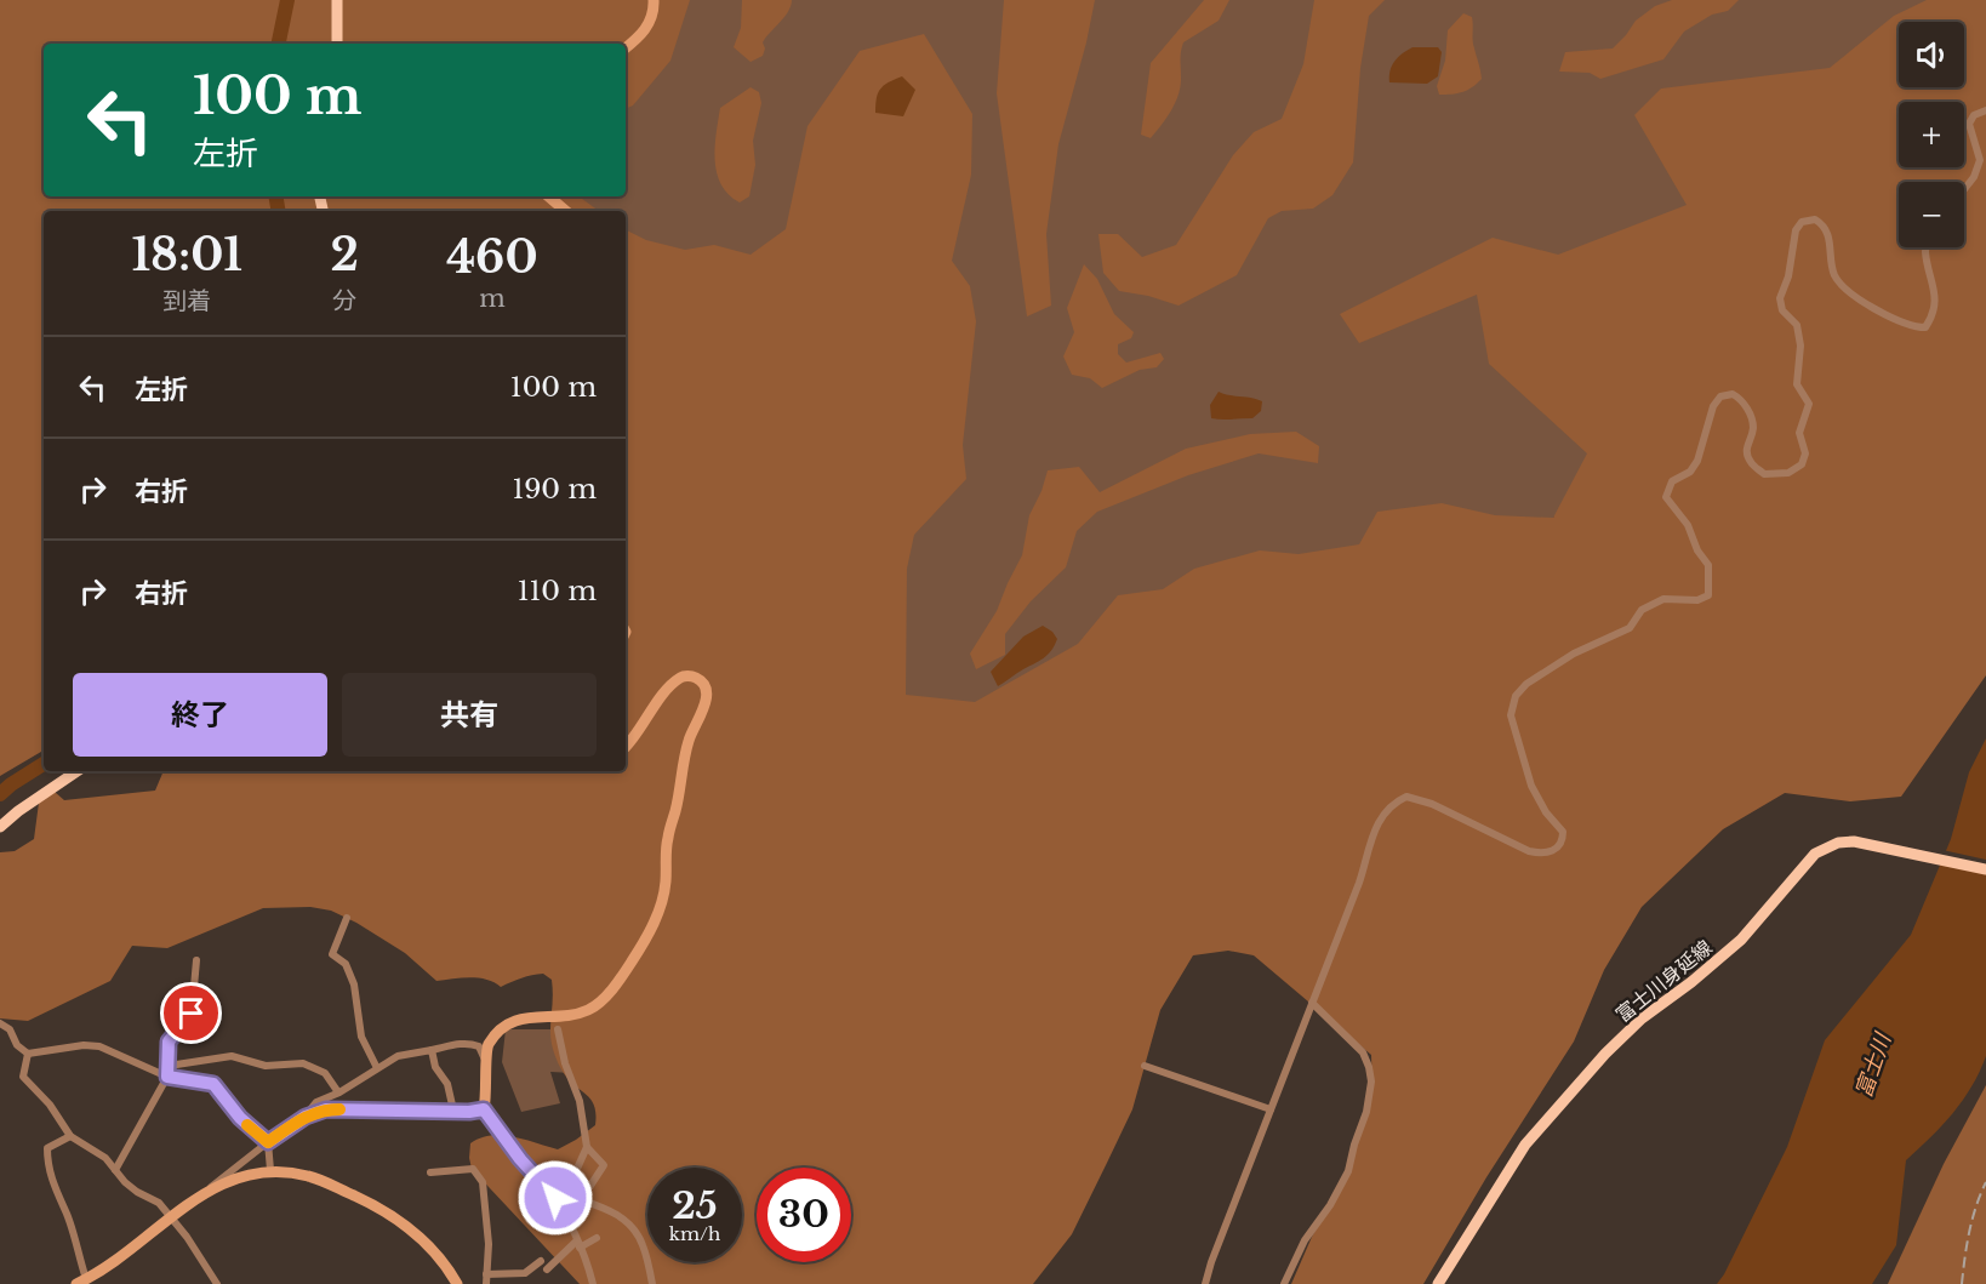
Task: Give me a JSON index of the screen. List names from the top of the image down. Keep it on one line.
{"streets":{"main road":["富士川身延線"]},"water":["富士川"],"page":{"map_buttons":["+","−"],"turn":["100 m","左折"],"eta":["18:01","到着","2","分","460","m"],"list":[{"name":"左折","value":"100 m"},{"name":"右折","value":"190 m"},{"name":"右折","value":"110 m"}],"buttons":["終了","共有"],"speed":"25 km/h","limit":"30"}}
